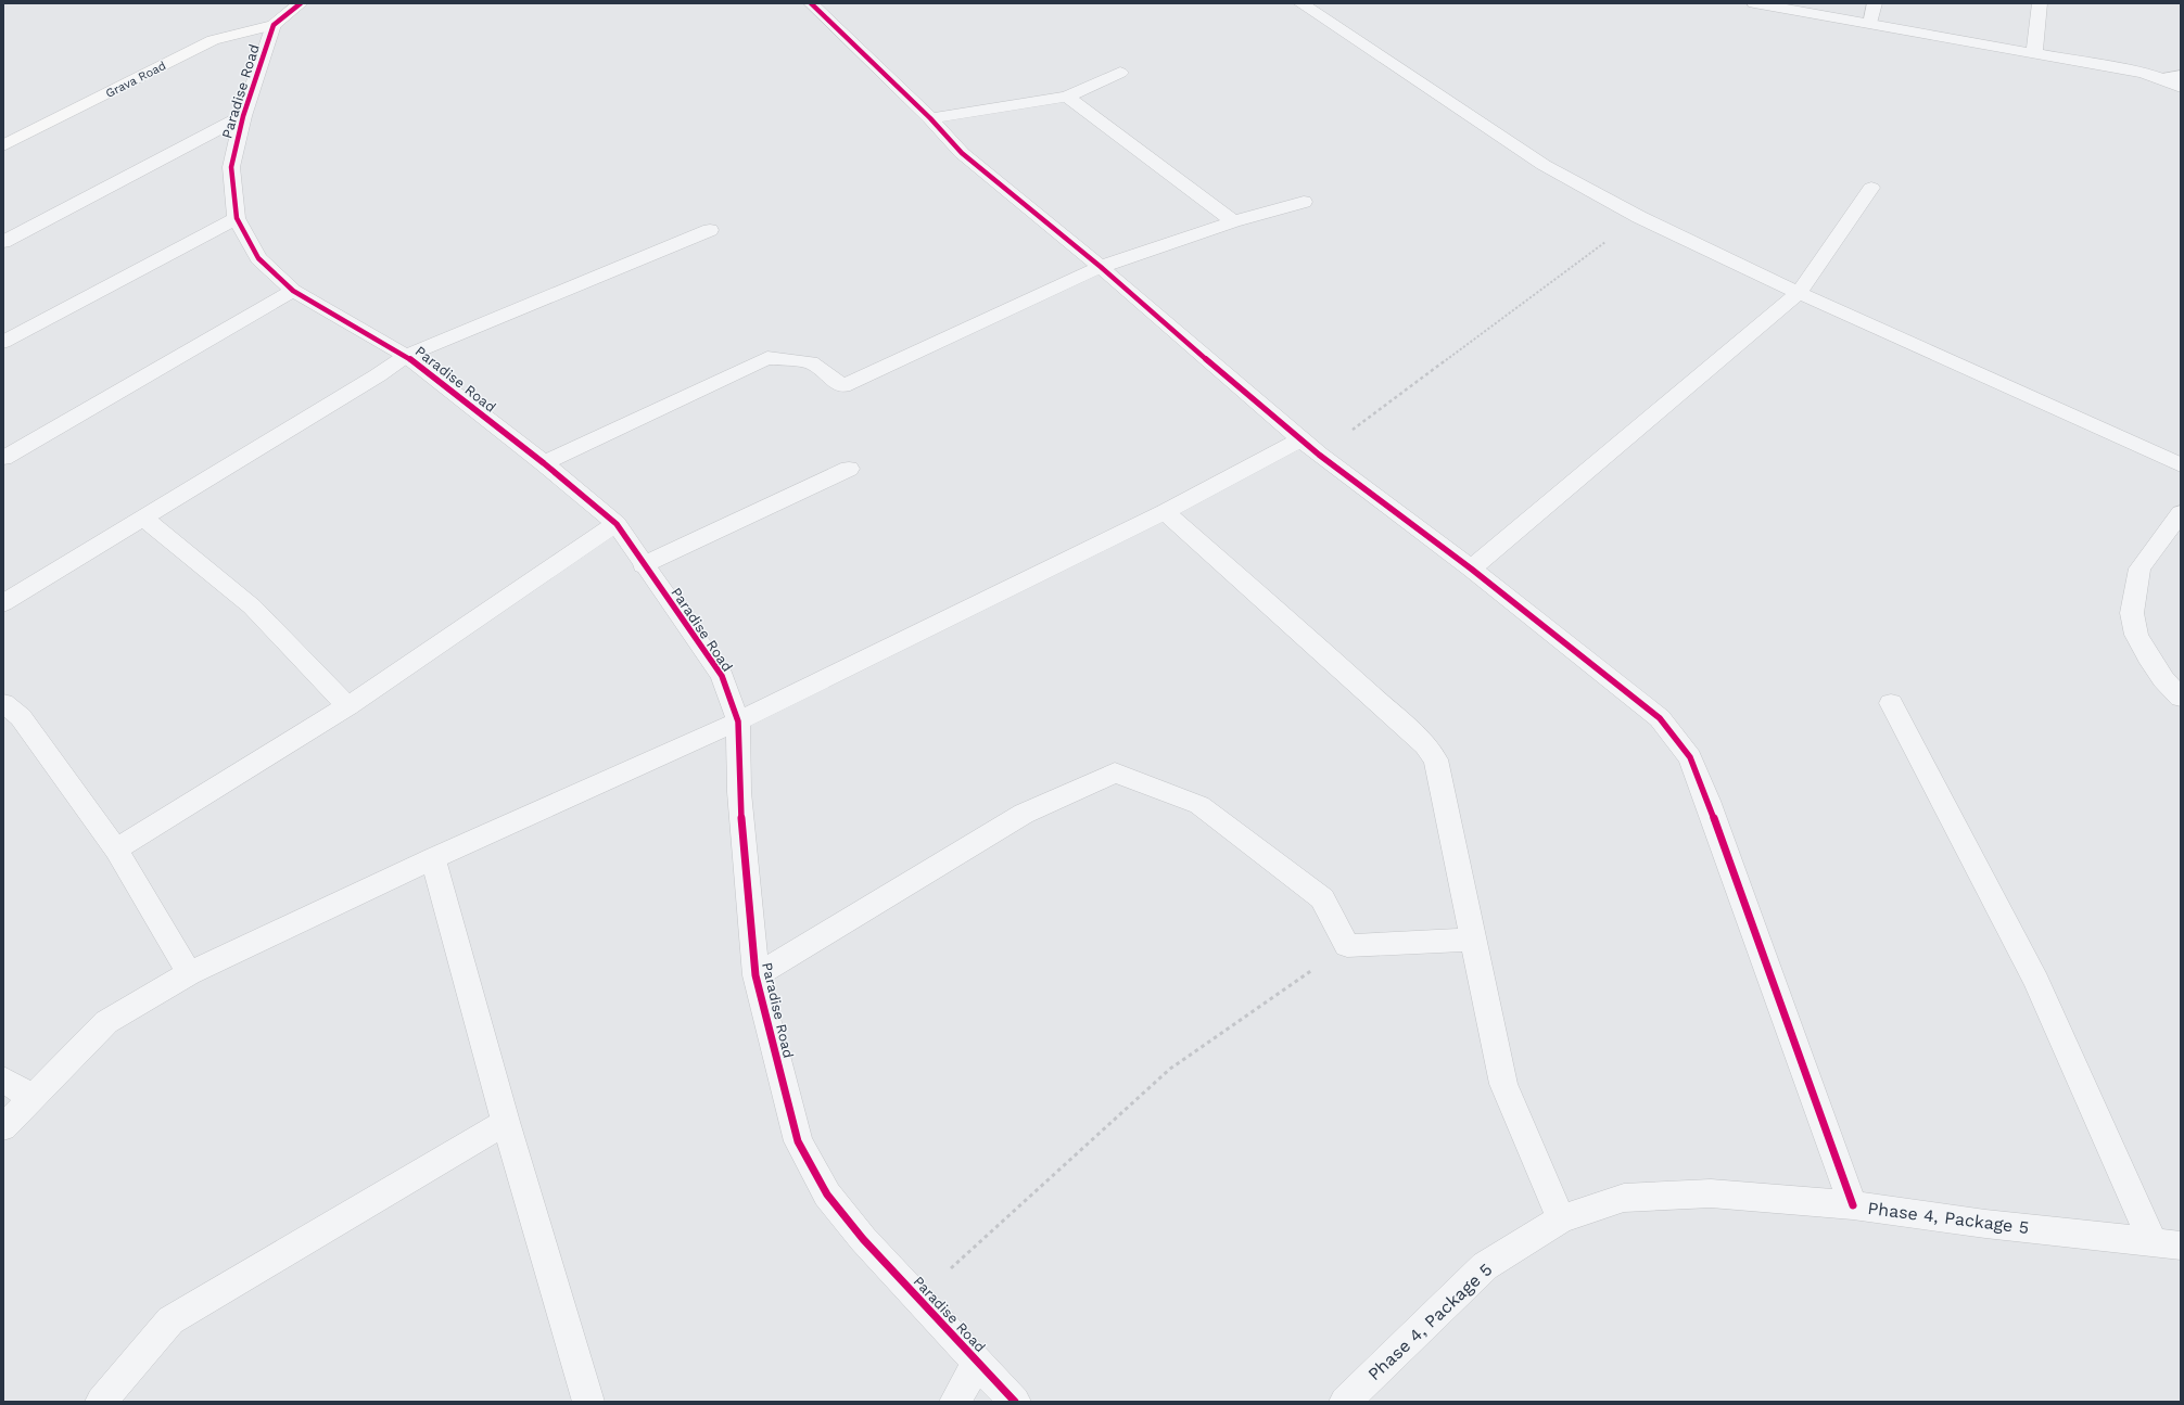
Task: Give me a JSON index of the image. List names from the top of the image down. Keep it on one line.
{"streets":{"street":["Grava Road","Paradise Road","Phase 4, Package 5"]},"crossings":[["Grava Road","Paradise Road"]]}
